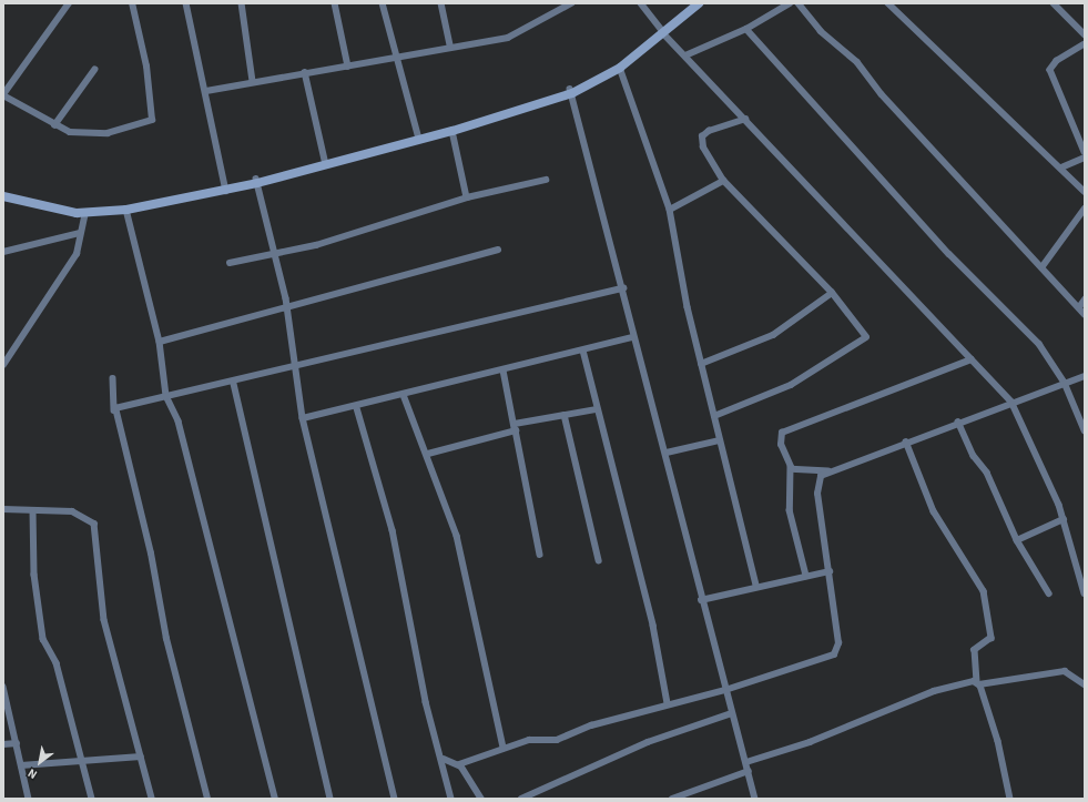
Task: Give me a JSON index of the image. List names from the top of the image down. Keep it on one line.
{"north":"bottom left"}
